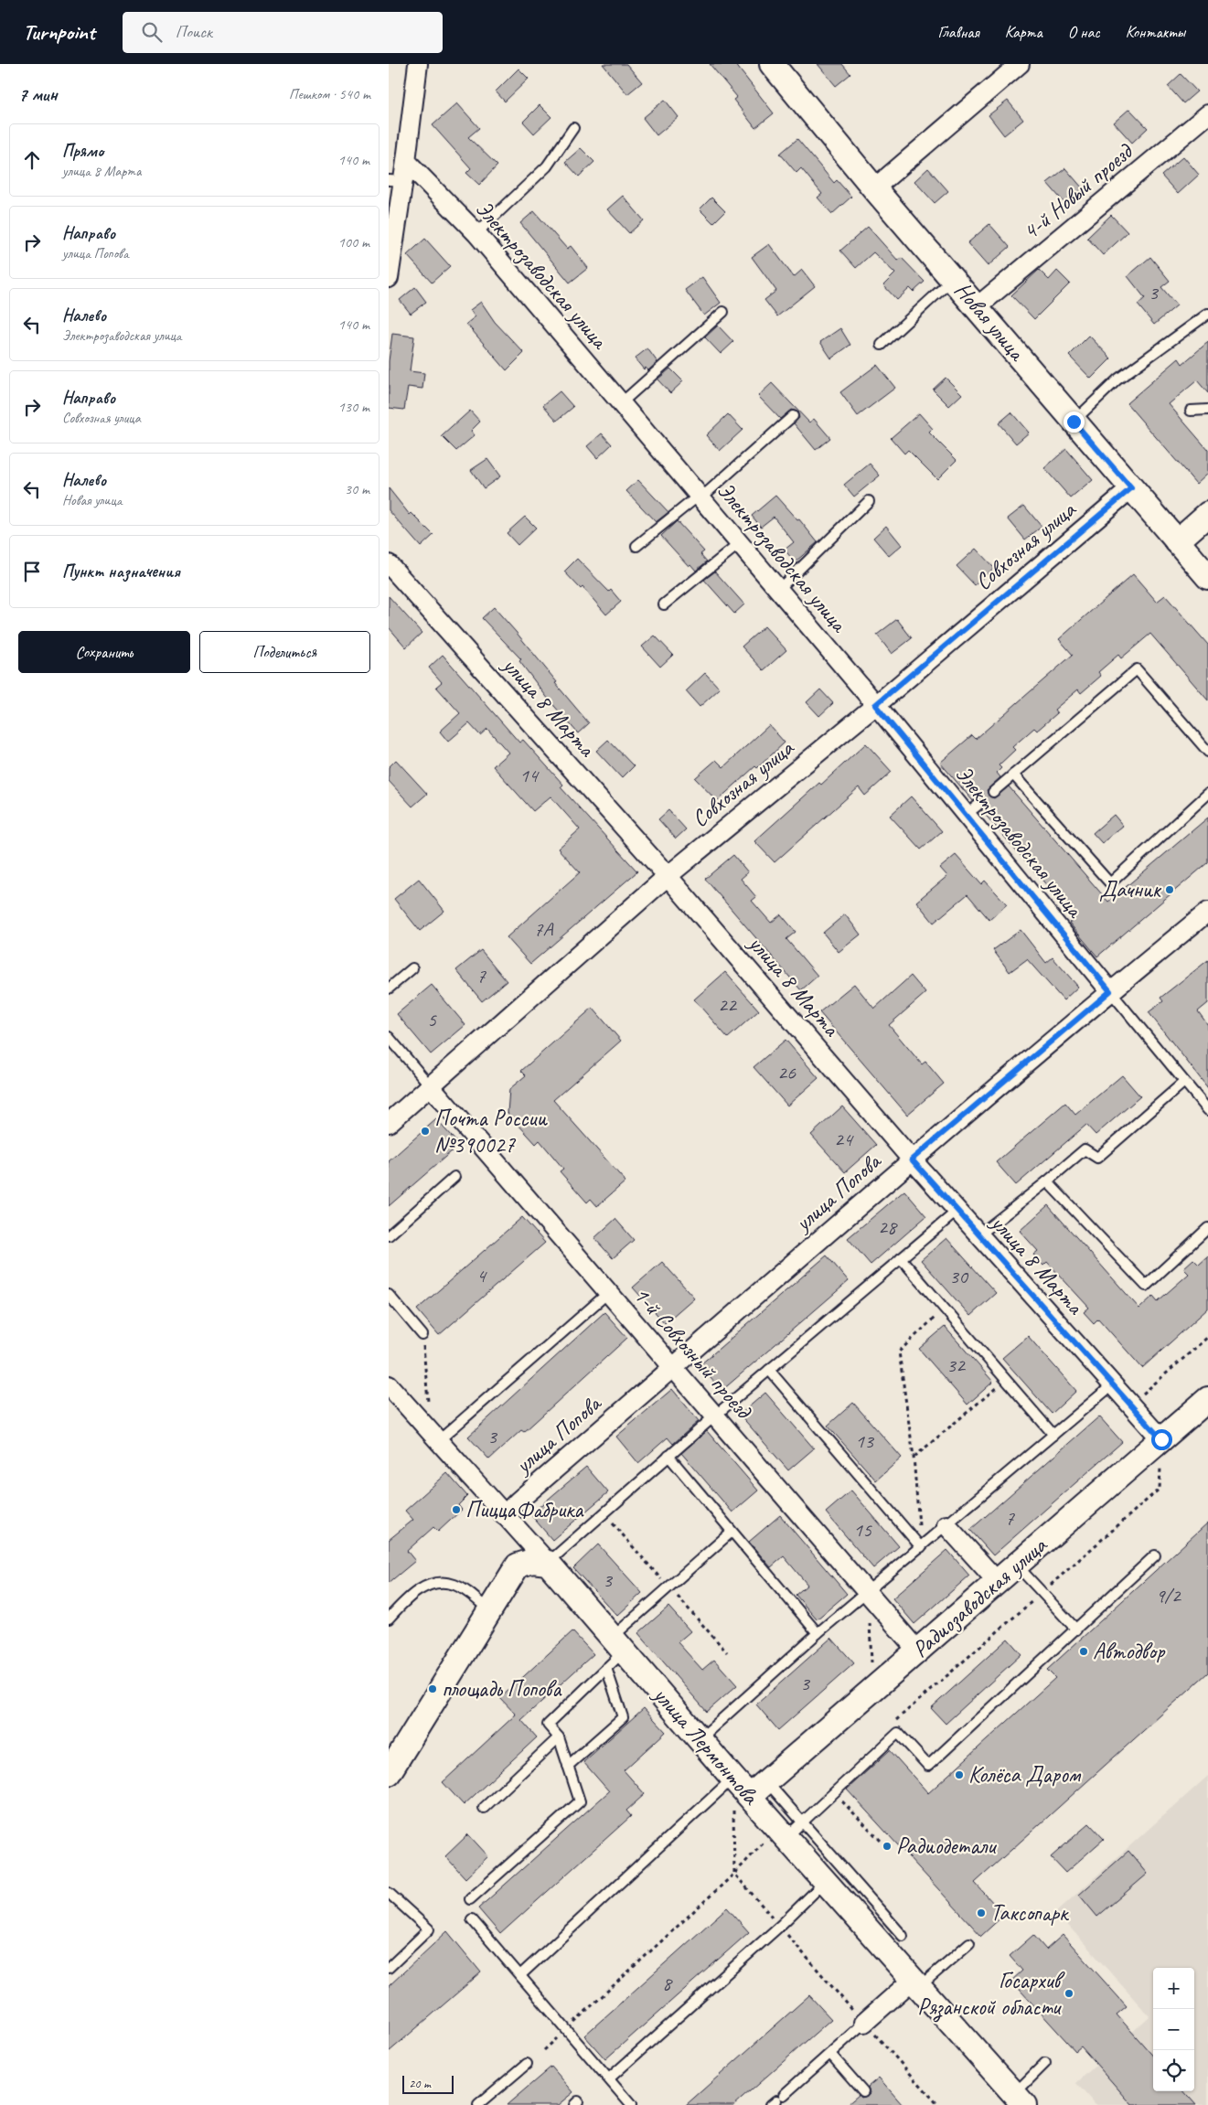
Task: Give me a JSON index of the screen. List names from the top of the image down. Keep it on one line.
{"streets":{"street":["4-й Новый проезд","Электрозаводская улица","Новая улица","Совхозная улица","улица 8 Марта","улица Попова","1-й Совхозный проезд","Радиозаводская улица","улица Лермонтова"]},"crossings":[["4-й Новый проезд","Новая улица"],["Электрозаводская улица","Совхозная улица"],["Электрозаводская улица","улица Попова"],["Новая улица","Совхозная улица"],["Совхозная улица","улица 8 Марта"],["Совхозная улица","1-й Совхозный проезд"],["улица 8 Марта","улица Попова"],["улица 8 Марта","Радиозаводская улица"],["улица Попова","1-й Совхозный проезд"],["улица Попова","улица Лермонтова"],["1-й Совхозный проезд","Радиозаводская улица"],["Радиозаводская улица","улица Лермонтова"]],"places":["Дачник","Почта России №390027","ПиццаФабрика","Автодвор","площадь Попова","Колёса Даром","Радиодетали","Таксопарк","Госархив Рязанской области"],"house_numbers":["3","14","7А","7","22","5","26","24","28","4","30","32","3","13","7","15","3","9/2","3","8"],"scale_bar":"20 m","page":{"header":"Turnpoint","search":"Поиск","nav":["Главная","Карта","О нас","Контакты"],"heading":["7 мин","Пешком · 540 m"],"list":[["Прямо","улица 8 Марта","140 m"],["Направо","улица Попова","100 m"],["Налево","Электрозаводская улица","140 m"],["Направо","Совхозная улица","130 m"],["Налево","Новая улица","30 m"],"Пункт назначения"],"buttons":["Сохранить","Поделиться"],"map_buttons":["+","−"],"scale":"20 m"}}
